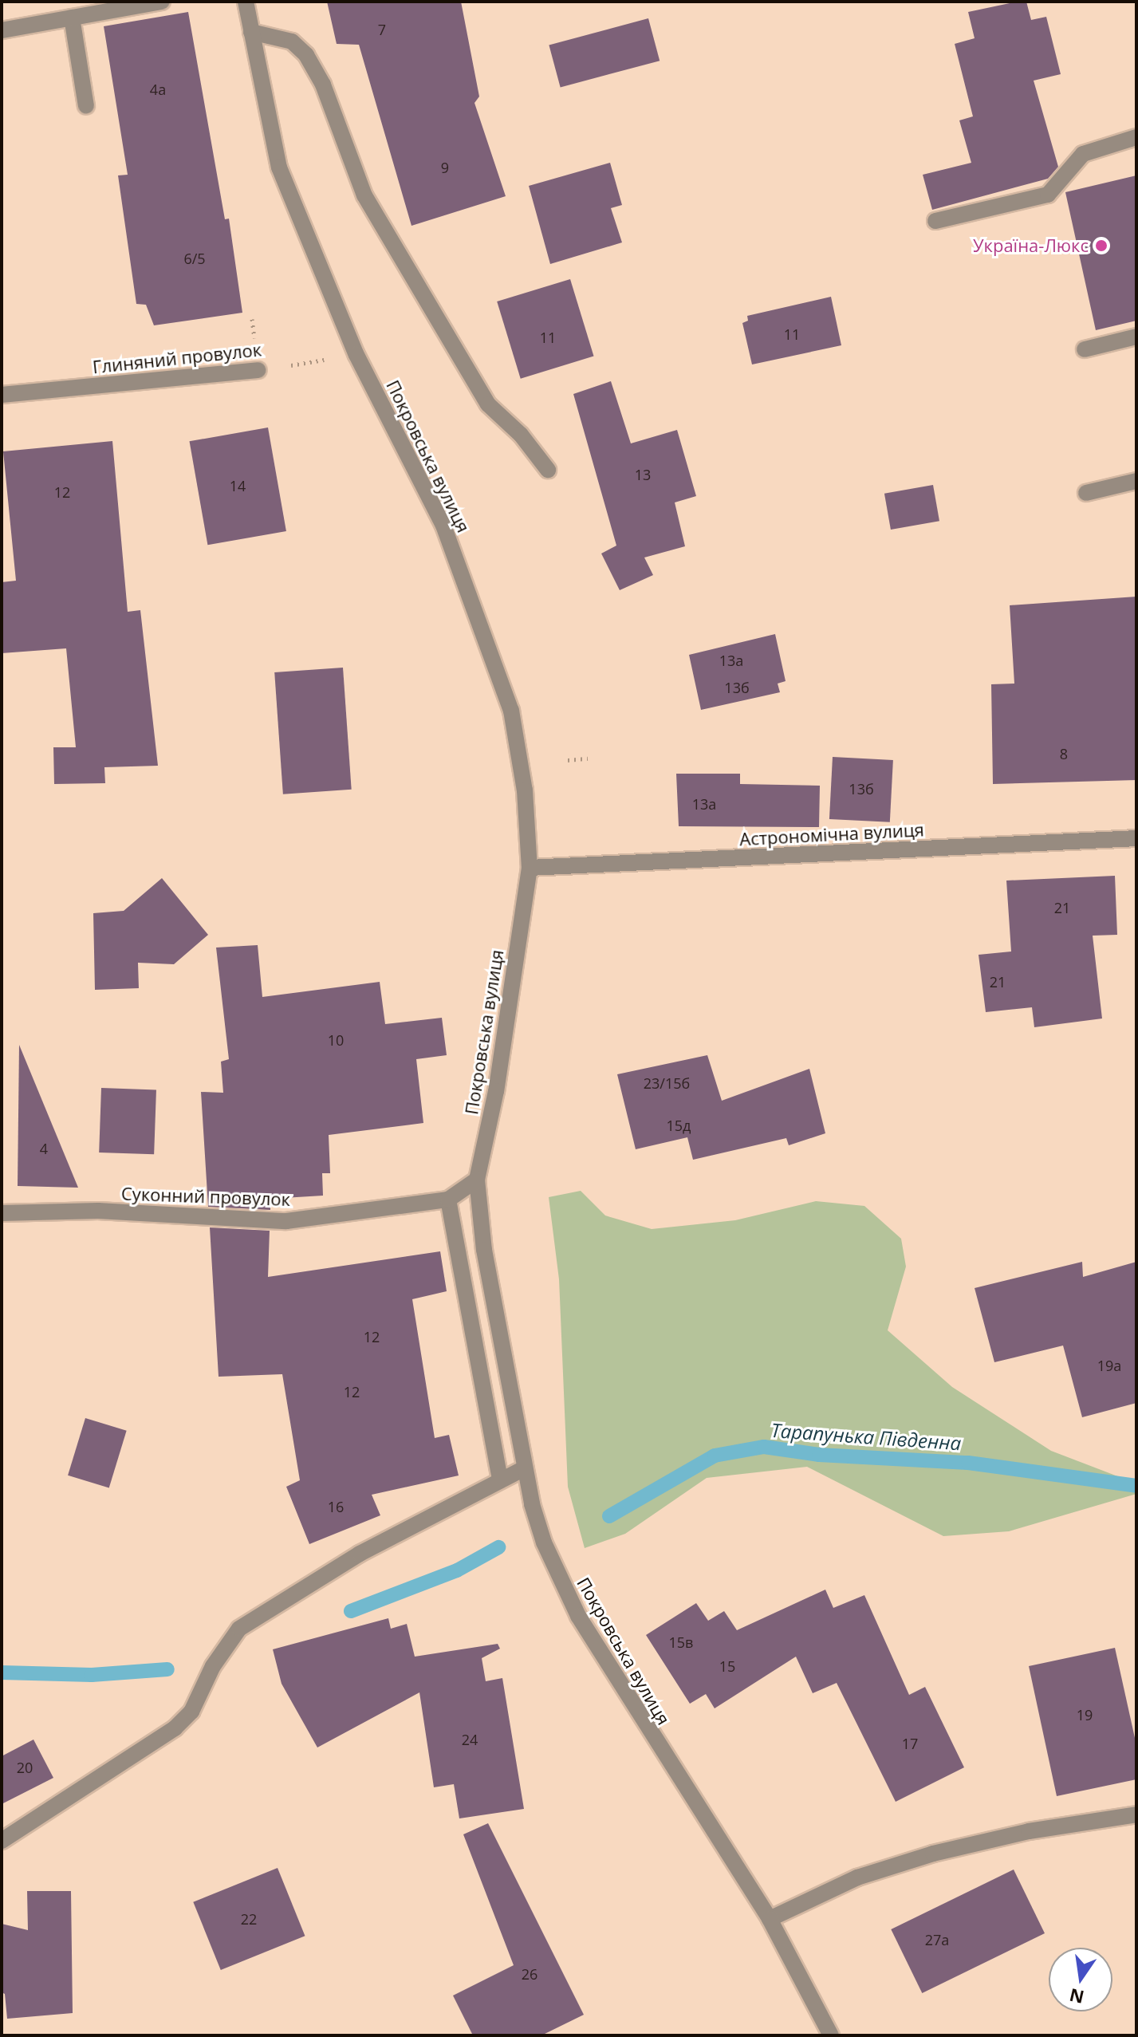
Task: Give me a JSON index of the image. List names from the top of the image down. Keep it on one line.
{"streets":{"street":["Глиняний провулок","Покровська вулиця","Астрономічна вулиця","Суконний провулок"]},"crossings":[["Глиняний провулок","Покровська вулиця"],["Покровська вулиця","Астрономічна вулиця"],["Покровська вулиця","Суконний провулок"]],"water":["Тарапунька Південна"],"places":["Україна-Люкс"],"house_numbers":["7","4а","9","6/5","11","11","13","14","12","13а","13б","8","13б","13а","21","21","10","23/15б","15д","4","12","19а","12","16","15в","15","19","24","17","20","22","27а","26"],"north":"bottom"}
